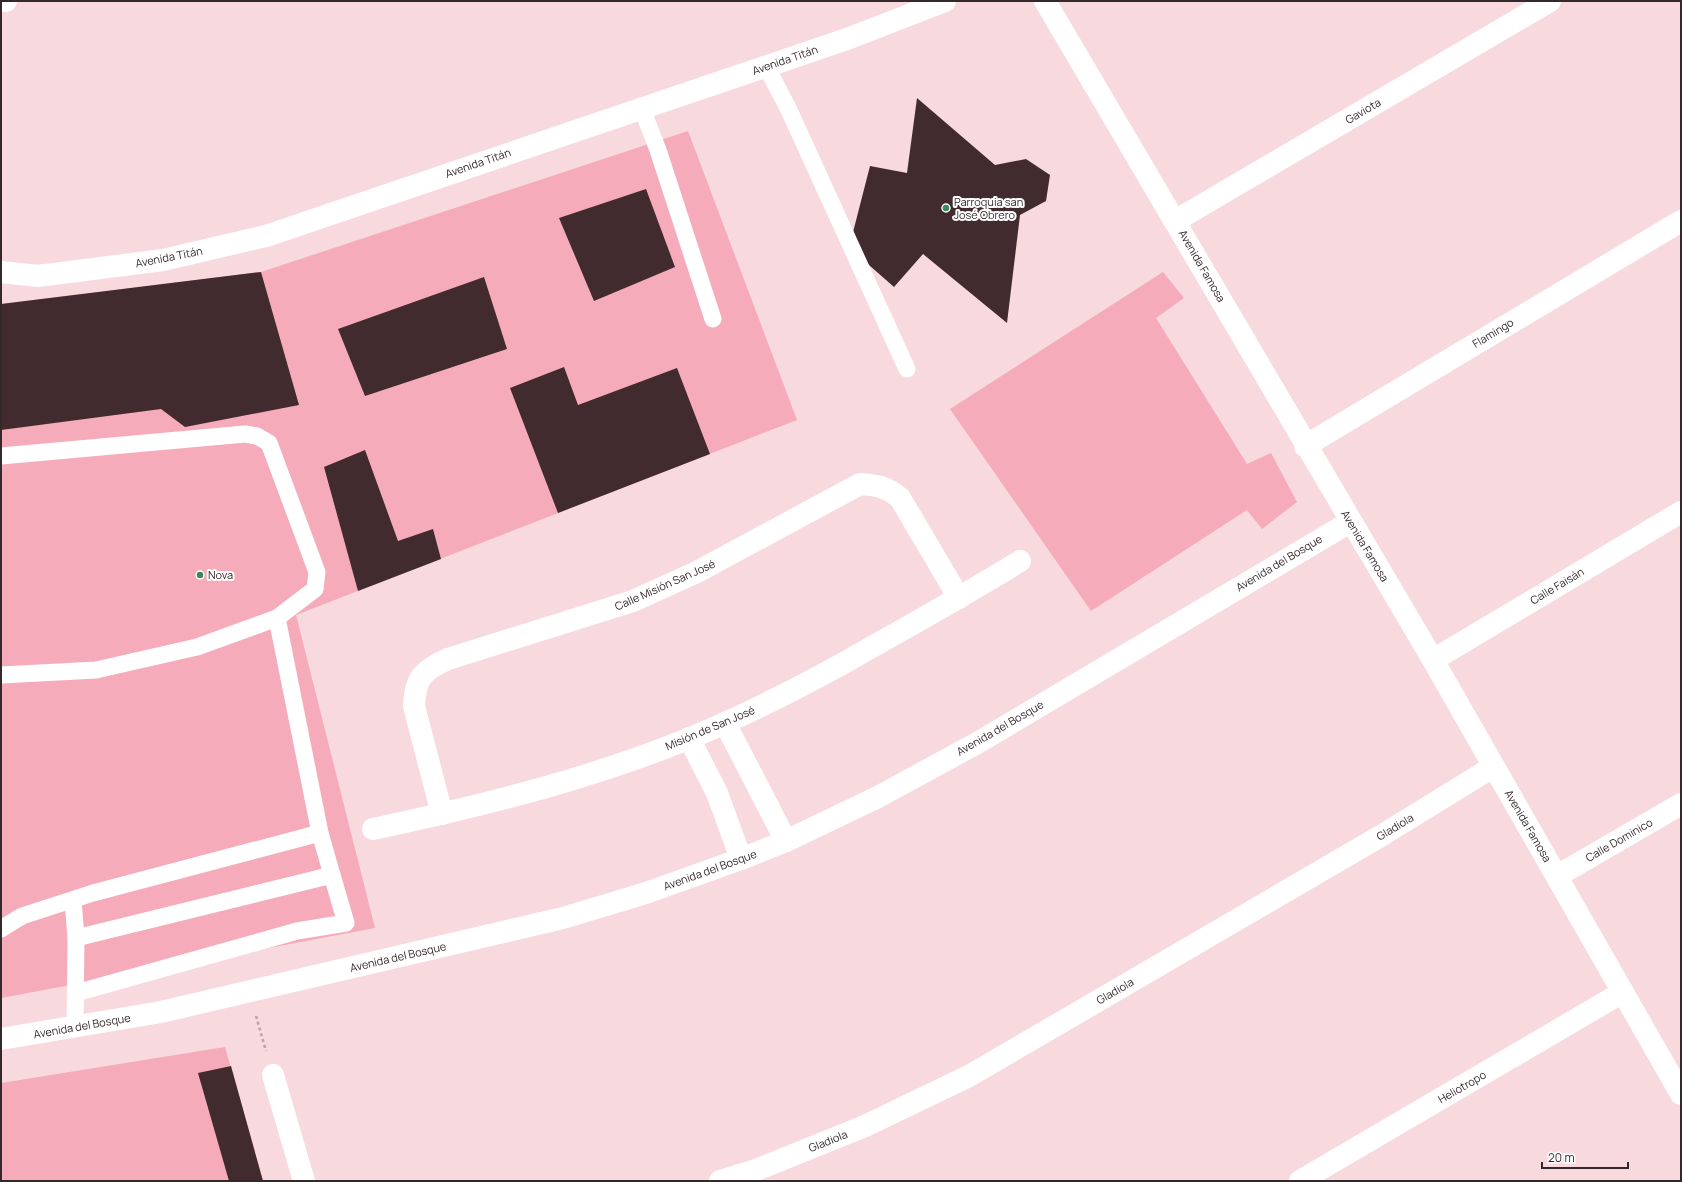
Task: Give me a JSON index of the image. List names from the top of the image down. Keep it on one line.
{"streets":{"street":["Avenida Titán","Gaviota","Avenida Famosa","Flamingo","Avenida del Bosque","Calle Misión San José","Calle Faisán","Misión de San José","Gladiola","Calle Dominico","Heliotropo"]},"crossings":[["Gaviota","Avenida Famosa"],["Avenida Famosa","Flamingo"],["Avenida Famosa","Avenida del Bosque"],["Avenida Famosa","Calle Faisán"],["Avenida Famosa","Gladiola"],["Avenida Famosa","Calle Dominico"],["Avenida Famosa","Heliotropo"],["Calle Misión San José","Misión de San José"]],"places":["Parroquia san José Obrero","Nova"],"scale_bar":"20 m"}
